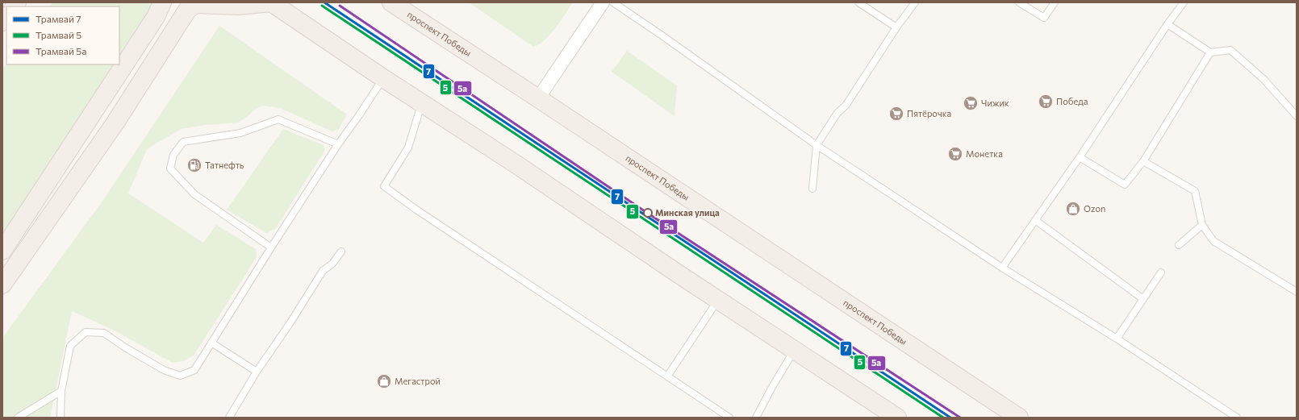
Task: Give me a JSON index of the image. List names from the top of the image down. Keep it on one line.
{"streets":{"main road":["проспект Победы"]},"places":{"supermarket":["Победа","Чижик","Пятёрочка","Монетка"],"fuel station":["Татнефть"],"shop":["Ozon","Мегастрой"],"other":["Минская улица"]},"lines":["tram line 7","tram line 5","tram line 5а"],"legend":["Трамвай 7","Трамвай 5","Трамвай 5а"]}
